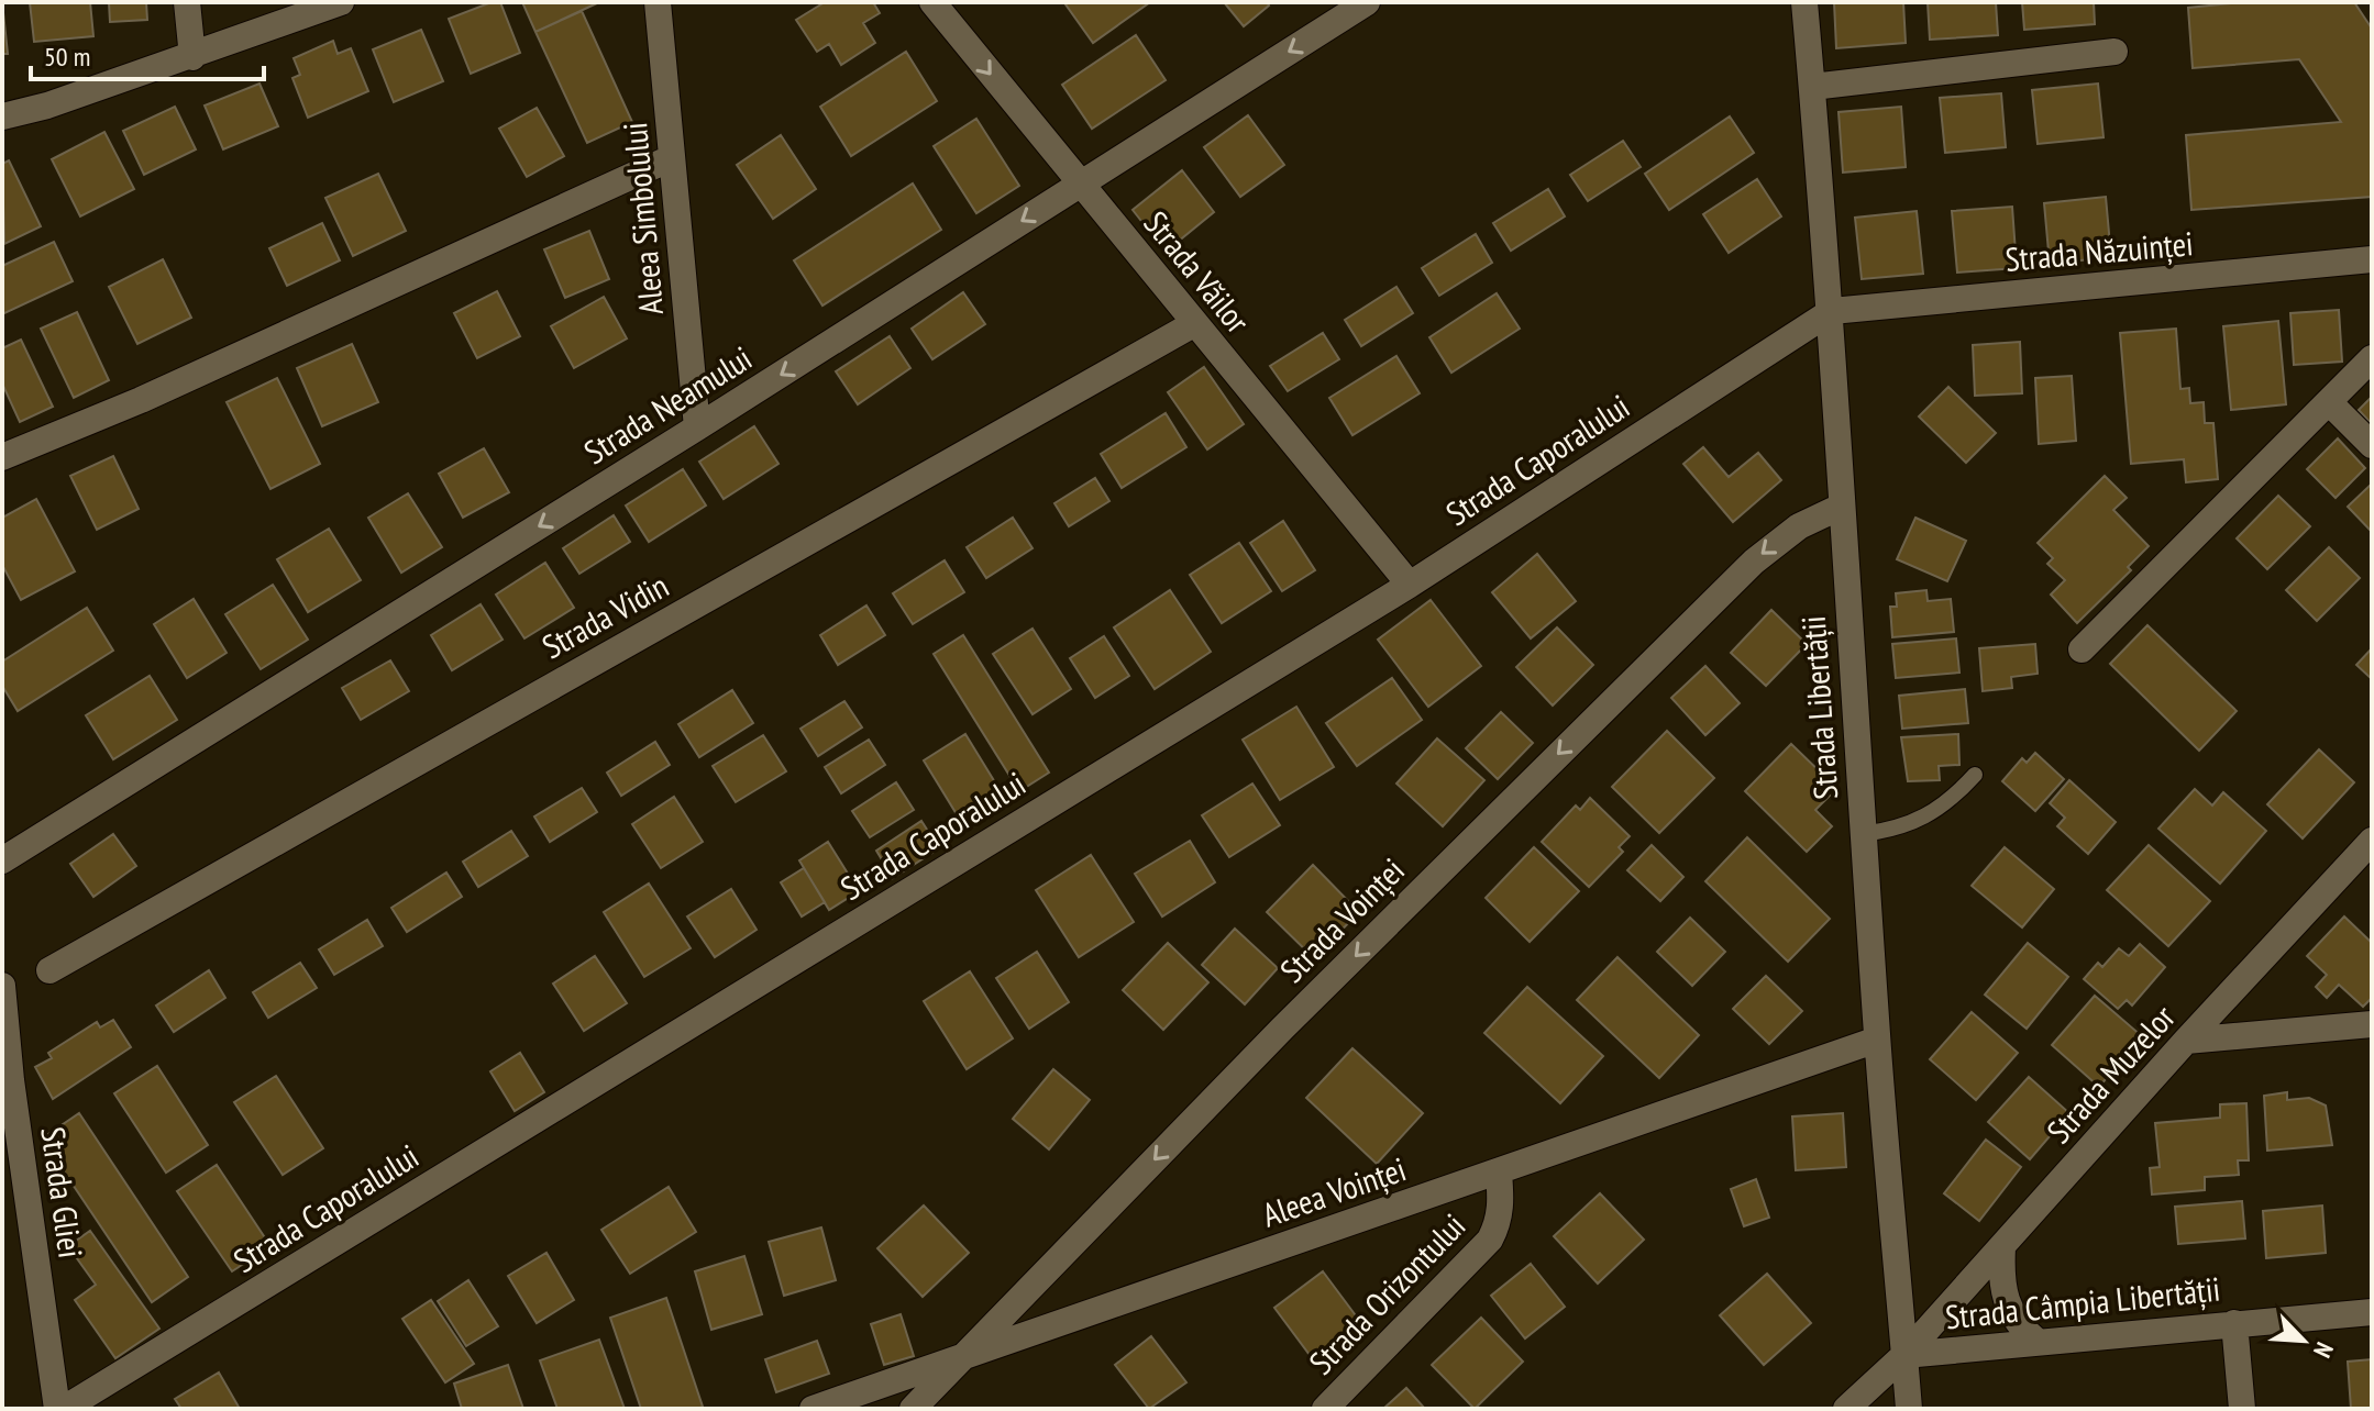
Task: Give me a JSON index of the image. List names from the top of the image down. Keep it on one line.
{"streets":{"street":["Aleea Simbolului","Strada Năzuinței","Strada Văilor","Strada Neamului","Strada Caporalului","Strada Vidin","Strada Libertății","Strada Voinței","Strada Muzelor","Aleea Voinței","Strada Gliei","Strada Orizontului","Strada Câmpia Libertății"]},"crossings":[["Aleea Simbolului","Strada Neamului"],["Strada Năzuinței","Strada Caporalului"],["Strada Năzuinței","Strada Libertății"],["Strada Văilor","Strada Neamului"],["Strada Văilor","Strada Caporalului"],["Strada Văilor","Strada Vidin"],["Strada Caporalului","Strada Libertății"],["Strada Caporalului","Strada Gliei"],["Strada Libertății","Strada Voinței"],["Strada Libertății","Strada Muzelor"],["Strada Libertății","Aleea Voinței"],["Strada Libertății","Strada Câmpia Libertății"],["Strada Voinței","Aleea Voinței"],["Strada Muzelor","Strada Câmpia Libertății"],["Aleea Voinței","Strada Orizontului"]],"one_way":["Strada Neamului","Strada Voinței"],"scale_bar":"50 m","north":"bottom right"}
